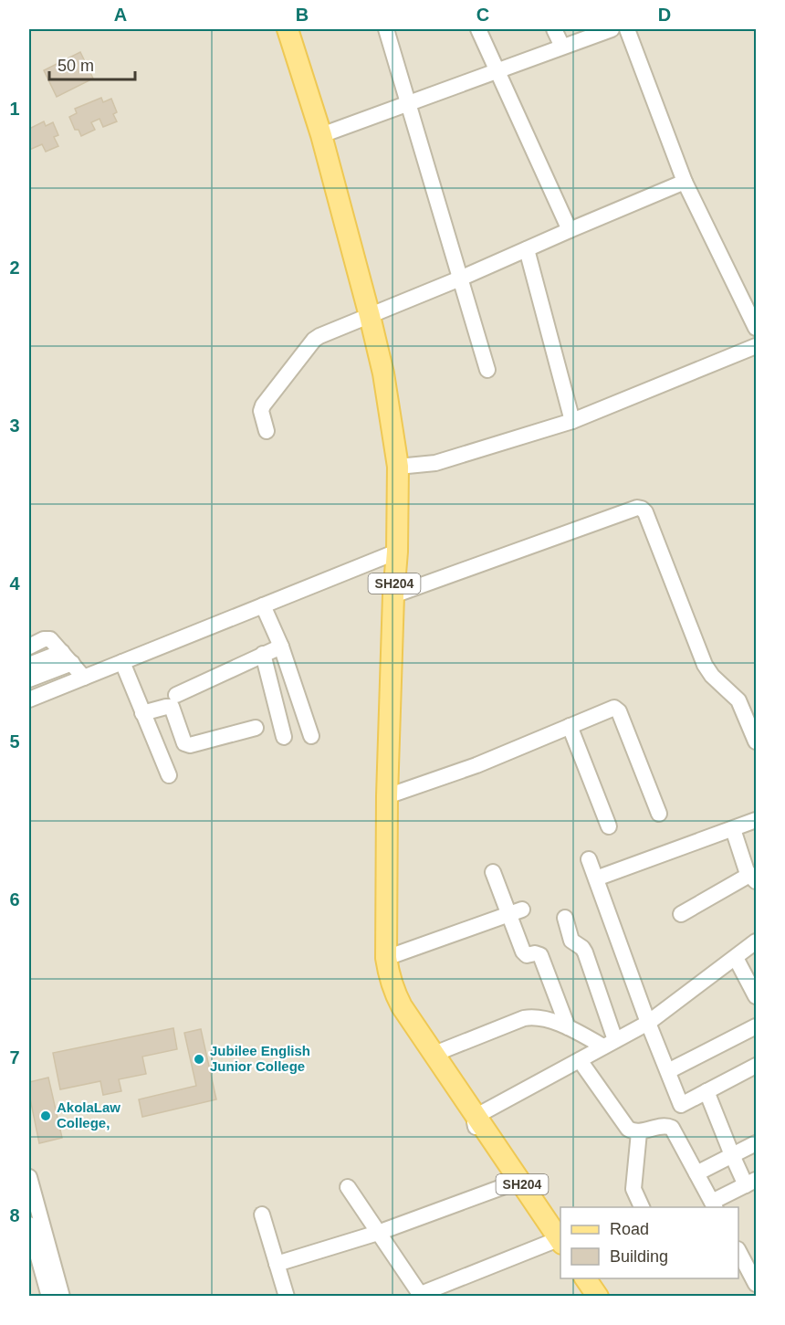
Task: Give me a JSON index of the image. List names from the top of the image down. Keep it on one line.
{"streets":{"main road":["SH204"]},"places":["Jubilee English Junior College","AkolaLaw College,"],"legend":["Road","Building"],"scale_bar":"50 m","grid":{"columns":["A","B","C","D"],"rows":["1","2","3","4","5","6","7","8"]}}
